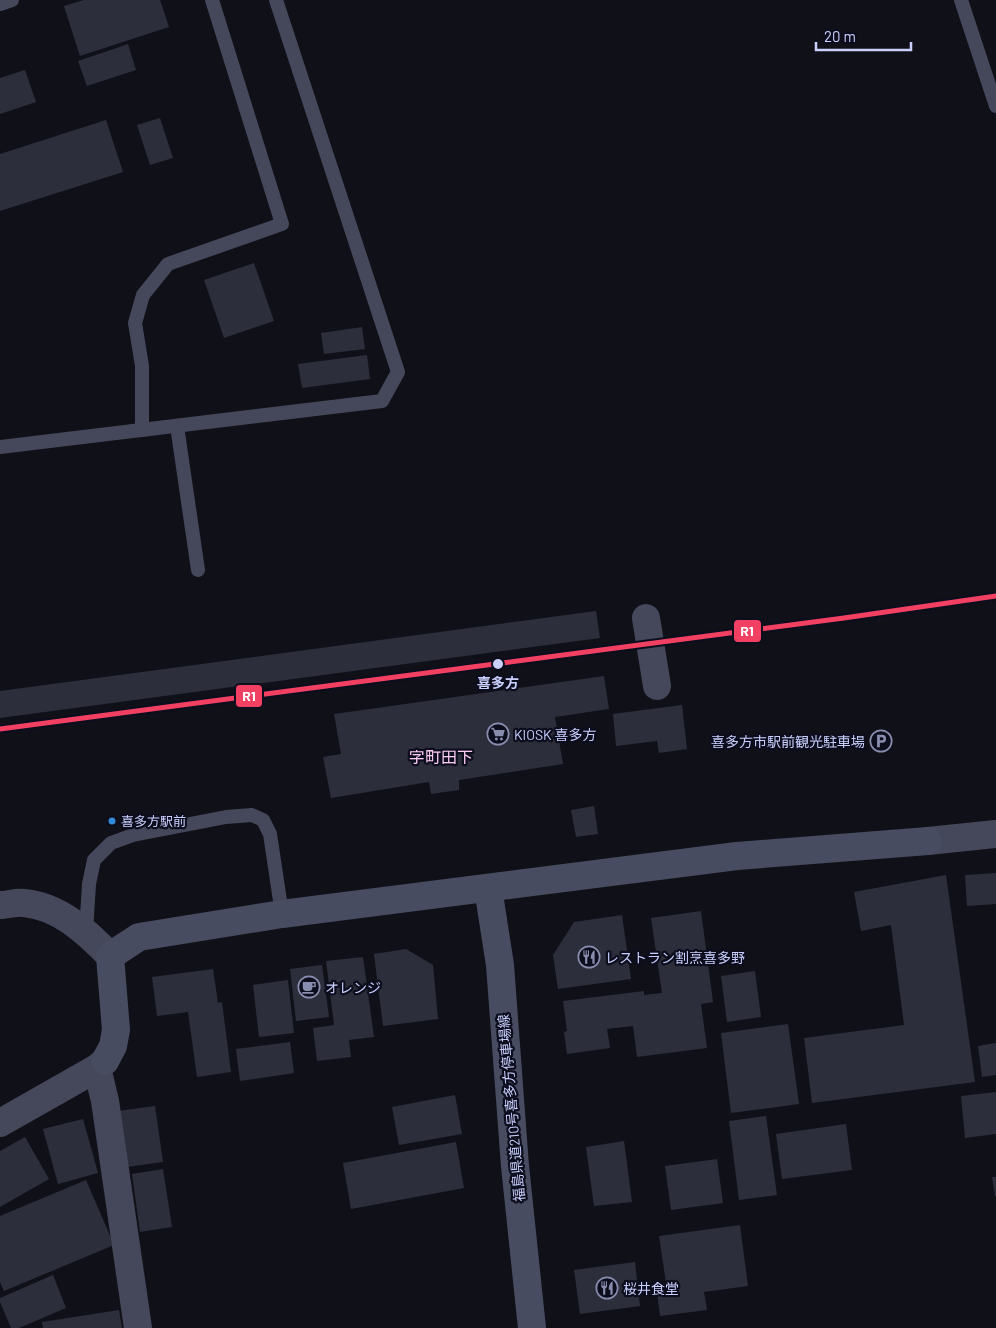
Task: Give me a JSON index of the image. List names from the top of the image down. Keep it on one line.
{"streets":{"street":["福島県道210号喜多方停車場線"]},"districts":["字町田下"],"places":{"other":["喜多方","喜多方駅前"],"supermarket":["KIOSK 喜多方"],"parking":["喜多方市駅前観光駐車場"],"restaurant":["レストラン割烹喜多野","桜井食堂"],"cafe":["オレンジ"]},"lines":["transit line R1"],"scale_bar":"20 m"}
